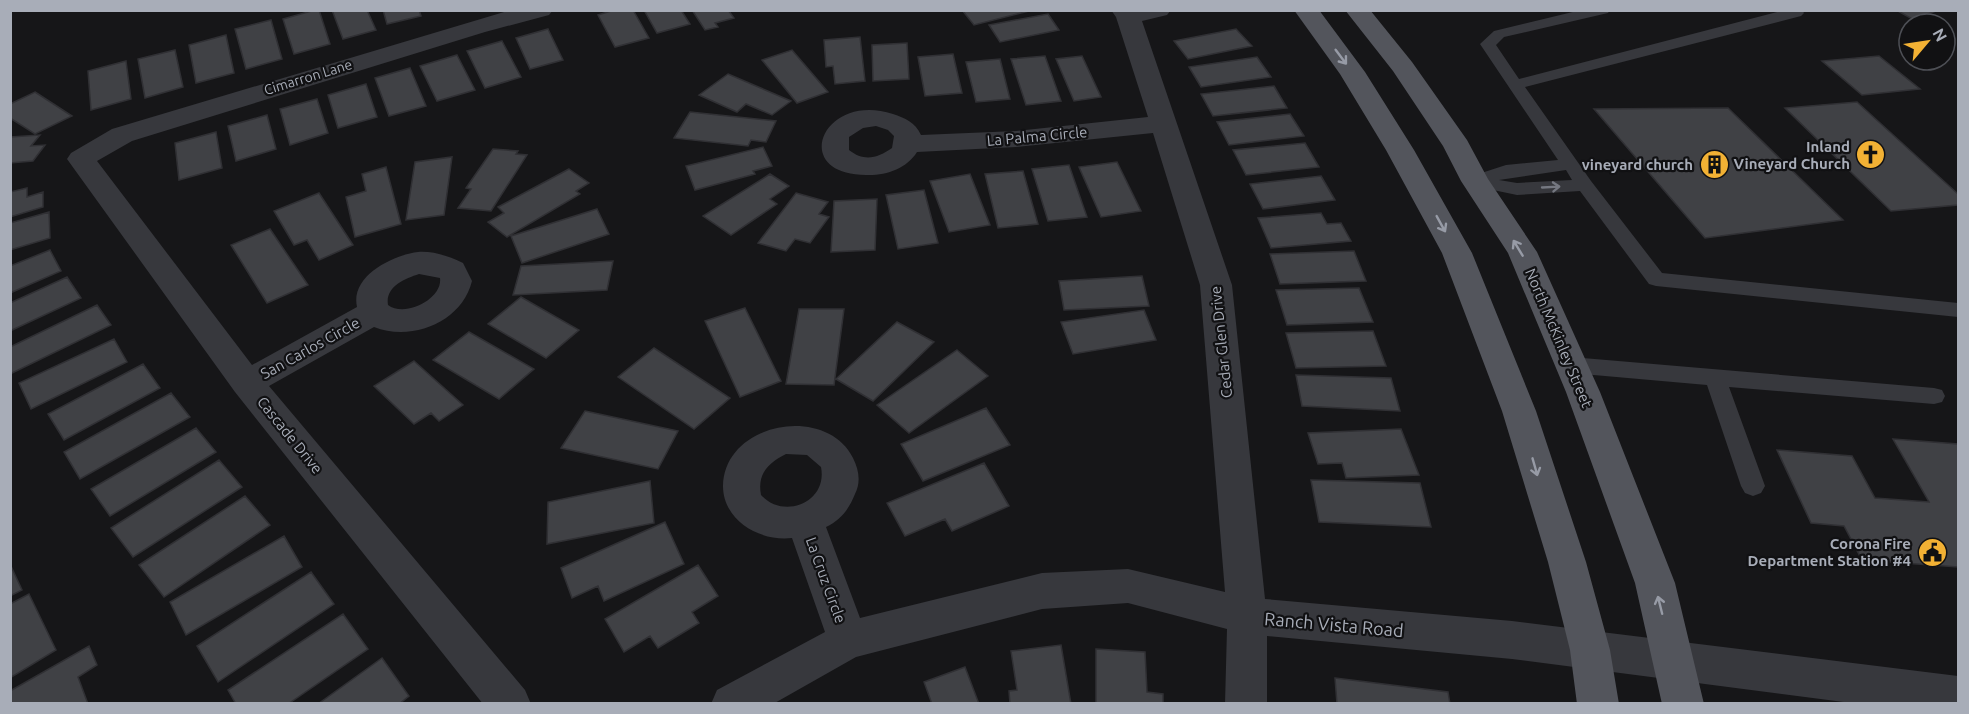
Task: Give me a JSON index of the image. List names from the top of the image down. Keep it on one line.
{"streets":{"main road":["North McKinley Street"],"street":["Cimarron Lane","La Palma Circle","Cedar Glen Drive","San Carlos Circle","Cascade Drive","La Cruz Circle","Ranch Vista Road"]},"crossings":[["Cimarron Lane","Cascade Drive"],["La Palma Circle","Cedar Glen Drive"],["North McKinley Street","Ranch Vista Road"],["Cedar Glen Drive","Ranch Vista Road"],["San Carlos Circle","Cascade Drive"],["La Cruz Circle","Ranch Vista Road"]],"places":{"church":["Inland Vineyard Church"],"building":["vineyard church"],"public building":["Corona Fire Department Station #4"]},"north":"top right"}
